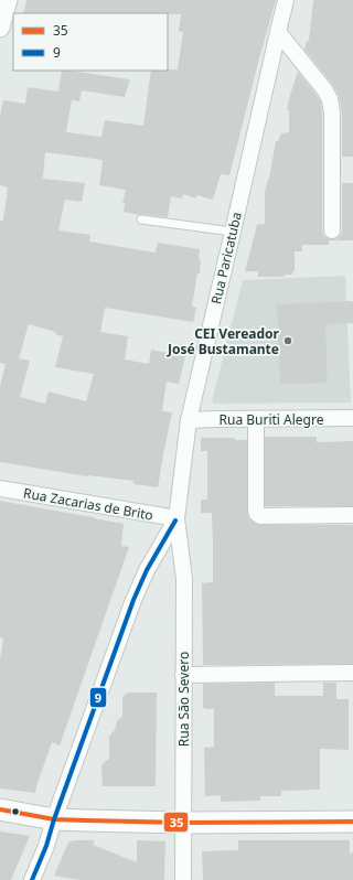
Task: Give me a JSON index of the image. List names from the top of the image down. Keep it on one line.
{"streets":{"street":["Rua Paricatuba","Rua Buriti Alegre","Rua Zacarias de Brito","Rua São Severo"]},"crossings":[["Rua Paricatuba","Rua Buriti Alegre"],["Rua Paricatuba","Rua Zacarias de Brito"],["Rua Paricatuba","Rua São Severo"],["Rua Zacarias de Brito","Rua São Severo"]],"places":["CEI Vereador José Bustamante"],"lines":["transit line 9","transit line 35"],"legend":["35","9"]}
